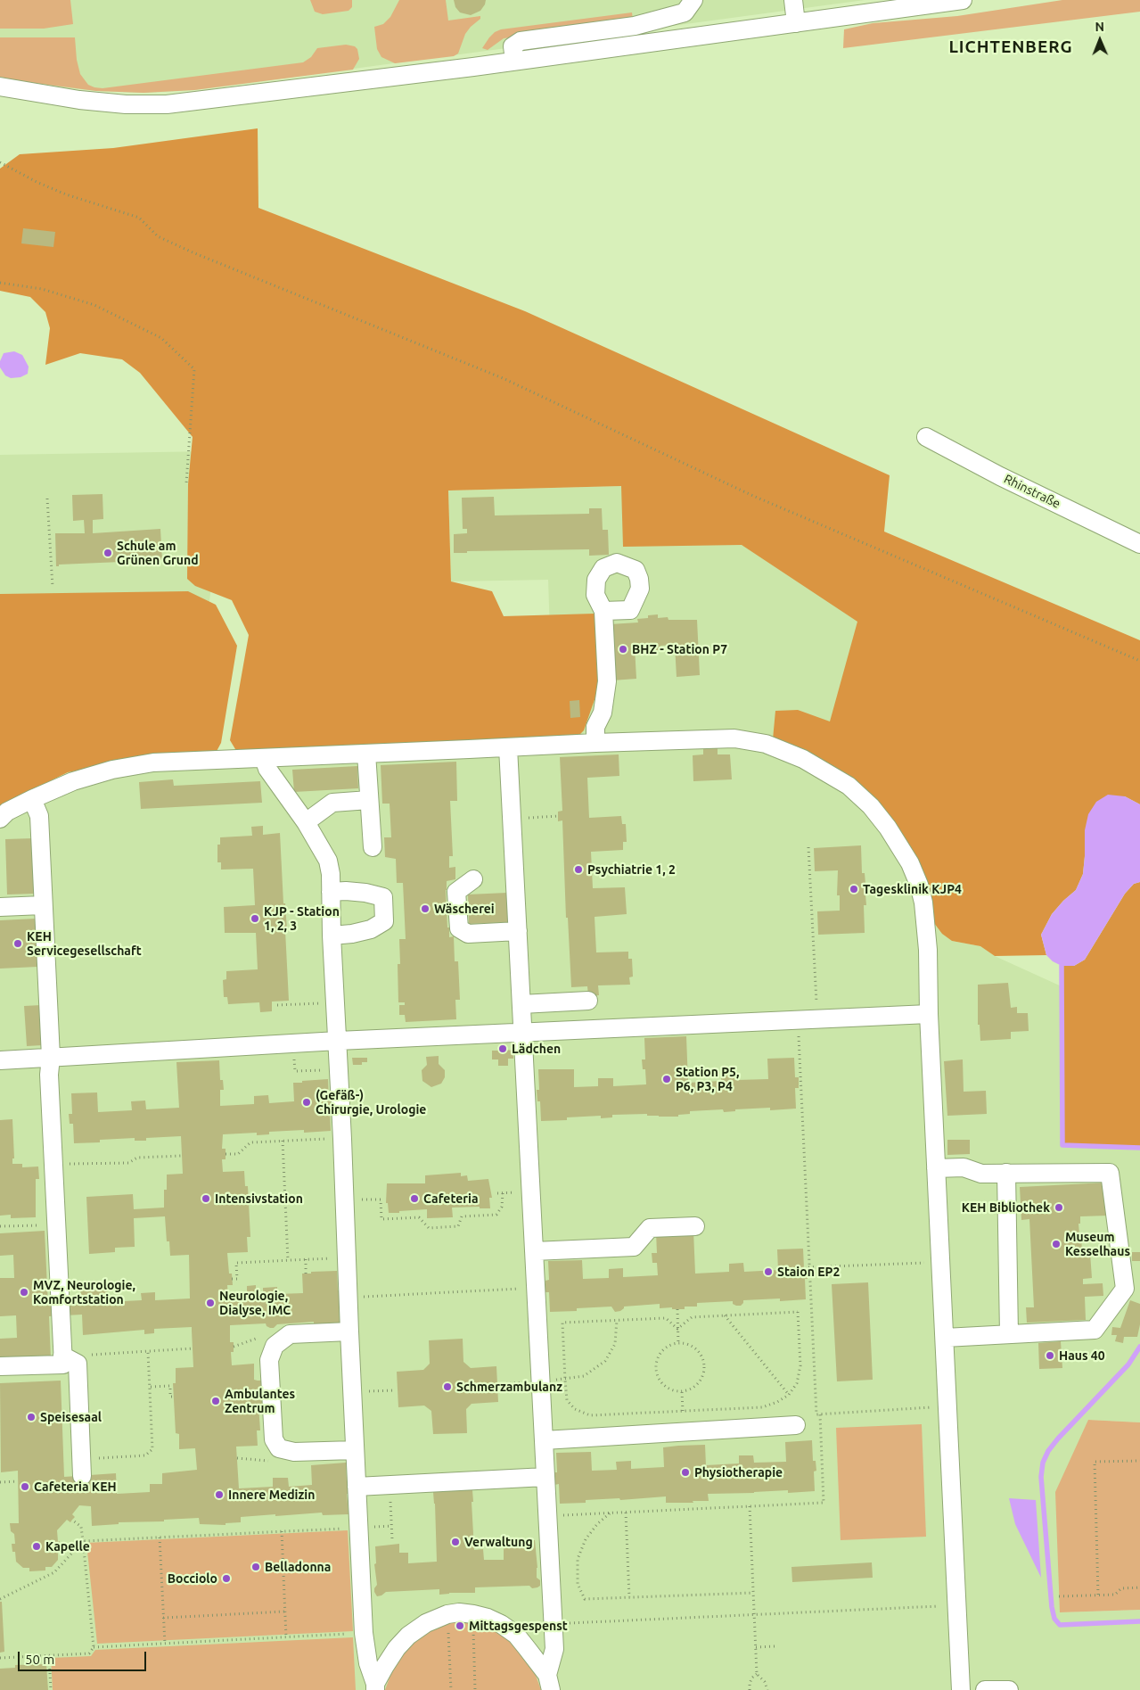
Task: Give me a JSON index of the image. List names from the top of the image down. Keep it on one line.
{"streets":{"lane":["Rhinstraße"]},"districts":["LICHTENBERG"],"places":["Schule am Grünen Grund","BHZ - Station P7","Psychiatrie 1, 2","Tagesklinik KJP4","Wäscherei","KJP - Station 1, 2, 3","KEH Servicegesellschaft","Lädchen","Station P5, P6, P3, P4","(Gefäß-) Chirurgie, Urologie","Intensivstation","Cafeteria","KEH Bibliothek","Museum Kesselhaus","Staion EP2","MVZ, Neurologie, Komfortstation","Neurologie, Dialyse, IMC","Haus 40","Schmerzambulanz","Ambulantes Zentrum","Speisesaal","Physiotherapie","Cafeteria KEH","Innere Medizin","Verwaltung","Kapelle","Belladonna","Bocciolo","Mittagsgespenst"],"scale_bar":"50 m","north":"top"}
